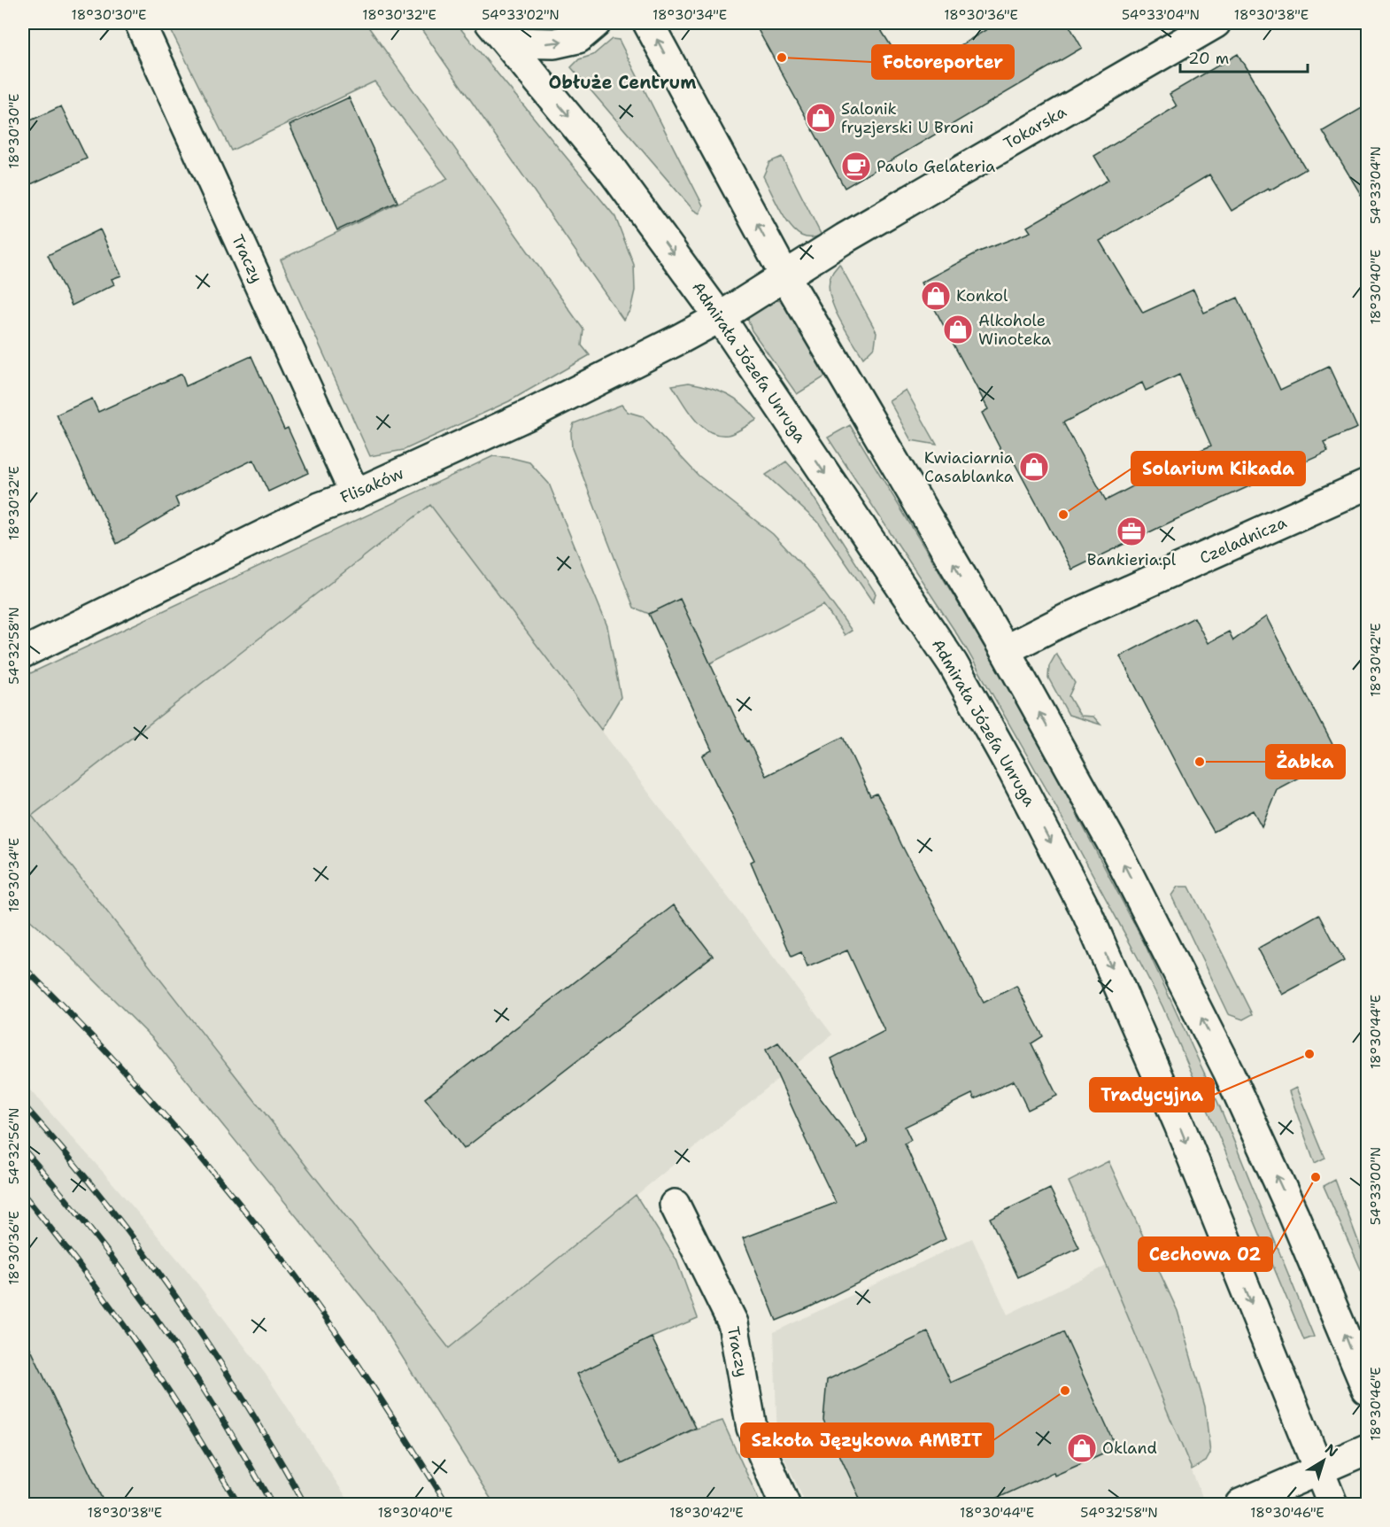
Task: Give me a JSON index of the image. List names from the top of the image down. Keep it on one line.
{"streets":{"street":["Tokarska","Traczy","Admirała Józefa Unruga","Flisaków","Czeladnicza"]},"crossings":[["Tokarska","Admirała Józefa Unruga"],["Tokarska","Flisaków"],["Traczy","Flisaków"],["Admirała Józefa Unruga","Flisaków"]],"districts":["Obłuże Centrum"],"places":{"other":["Fotoreporter","Solarium Kikada","Żabka","Tradycyjna","Cechowa 02","Szkoła Językowa AMBIT"],"shop":["Salonik fryzjerski U Broni","Konkol","Alkohole Winoteka","Kwiaciarnia Casablanka","Okland"],"cafe":["Paulo Gelateria"],"office":["Bankieria.pl"]},"scale_bar":"20 m","north":"top right","coordinates":["18°30'30\"E","18°30'32\"E","54°33'02\"N","18°30'34\"E","18°30'36\"E","54°33'04\"N","18°30'38\"E","18°30'40\"E","54°32'58\"N","18°30'42\"E","18°30'44\"E","54°32'56\"N","54°33'00\"N","18°30'46\"E"]}
